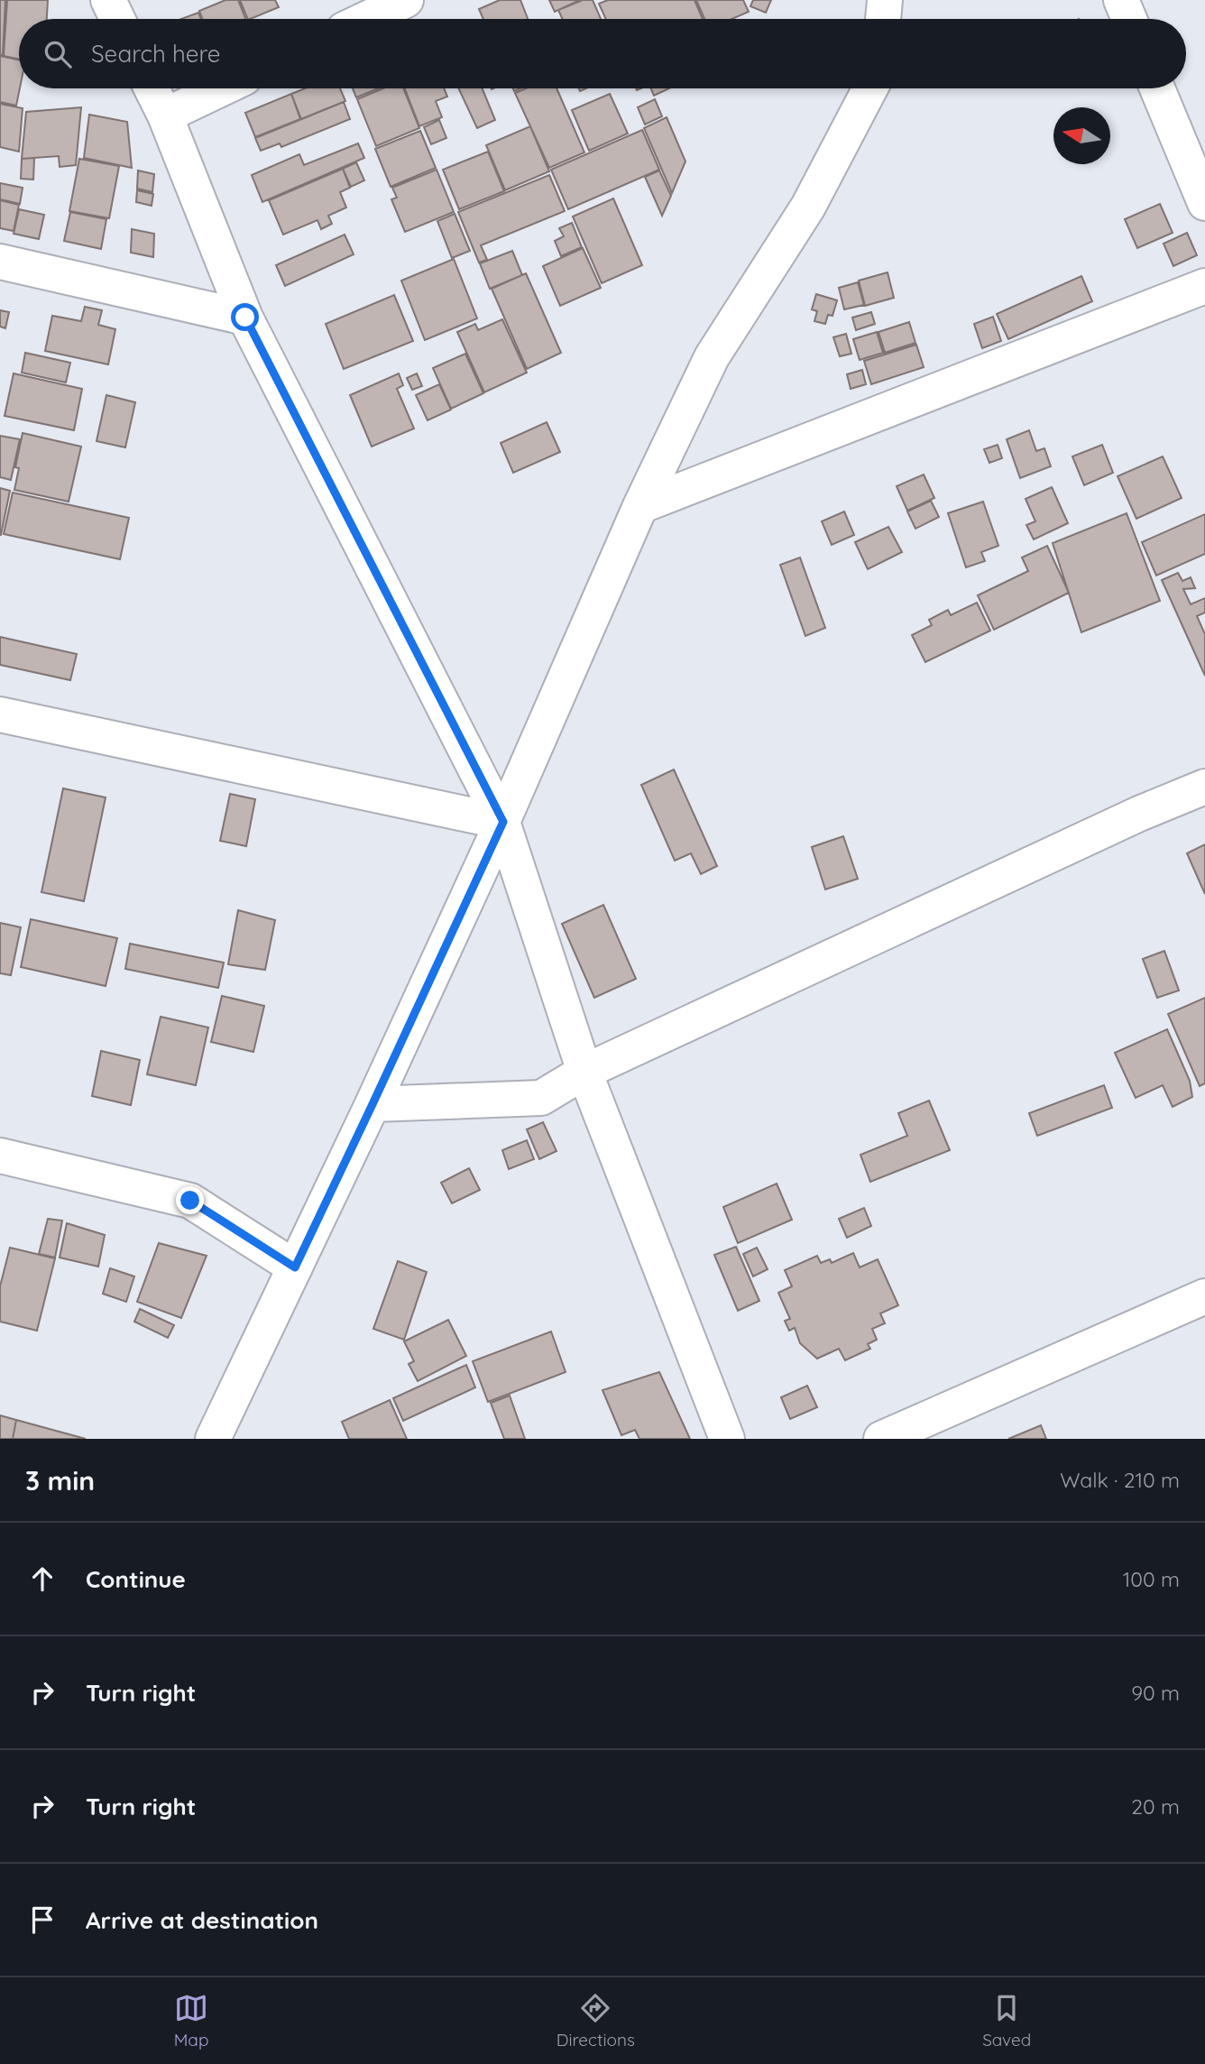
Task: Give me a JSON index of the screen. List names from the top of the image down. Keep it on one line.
{"north":"left","page":{"search":"Search here","heading":["3 min","Walk · 210 m"],"list":[["Continue","100 m"],["Turn right","90 m"],["Turn right","20 m"],"Arrive at destination"],"nav":["Map","Directions","Saved"]}}
